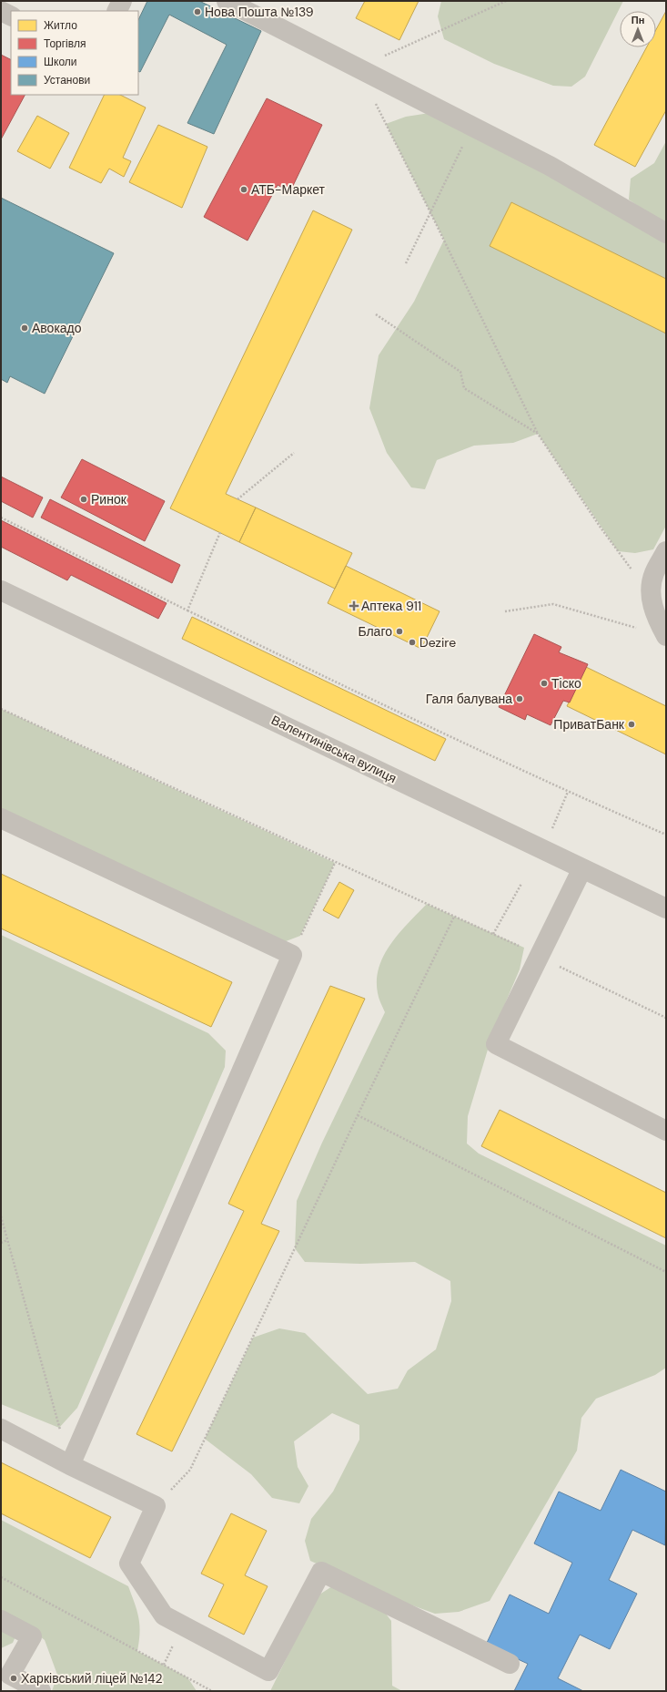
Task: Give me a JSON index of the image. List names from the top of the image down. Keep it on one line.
{"streets":{"street":["Валентинівська вулиця"]},"places":{"other":["Нова Пошта №139","АТБ-Маркет","Авокадо","Ринок","Благо","Dezire","Тіско","Галя балувана","ПриватБанк","Харківський ліцей №142"],"health":["Аптека 911"]},"legend":["Житло","Торгівля","Школи","Установи"],"north":"top"}
